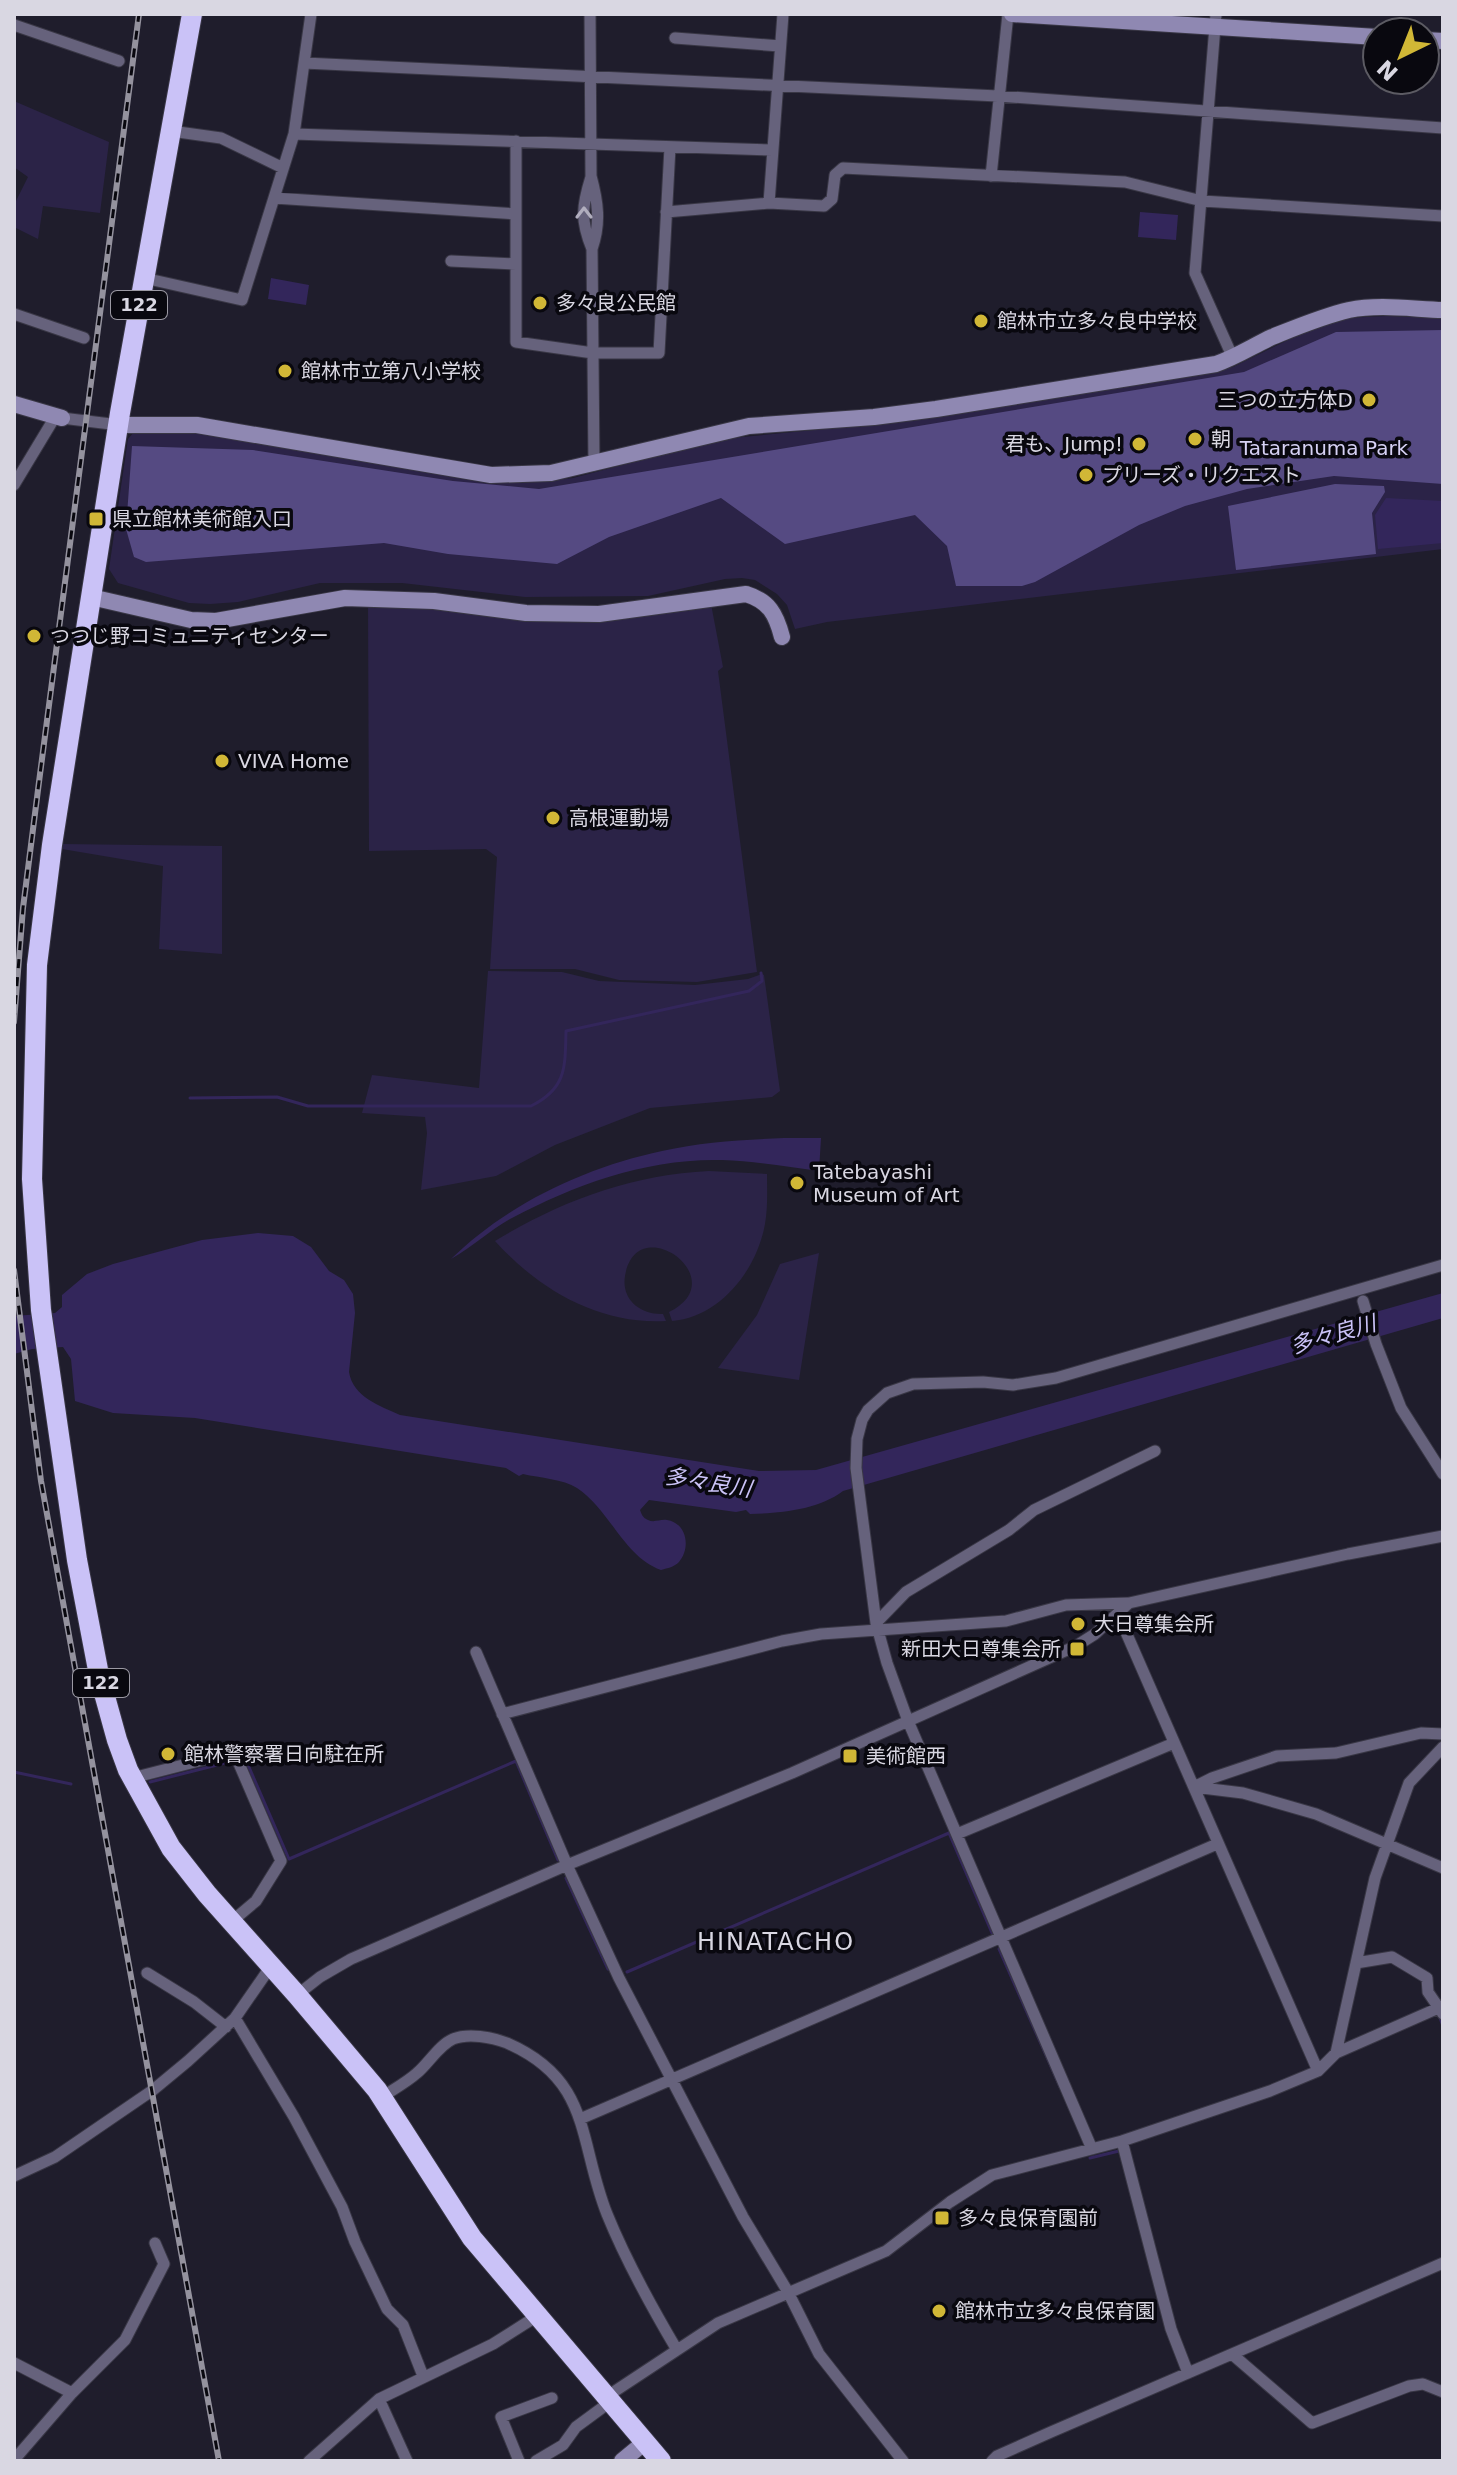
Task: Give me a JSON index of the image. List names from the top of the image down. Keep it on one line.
{"streets":{"highway":["122"]},"districts":["HINATACHO"],"water":["多々良川"],"parks":["Tataranuma Park"],"places":{"other":["多々良公民館","館林市立多々良中学校","館林市立第八小学校","三つの立方体D","朝","君も、Jump!","プリーズ・リクエスト","つつじ野コミュニティセンター","VIVA Home","高根運動場","Tatebayashi Museum of Art","大日尊集会所","館林警察署日向駐在所","館林市立多々良保育園"],"transit":["県立館林美術館入口","新田大日尊集会所","美術館西","多々良保育園前"]},"north":"bottom left"}
